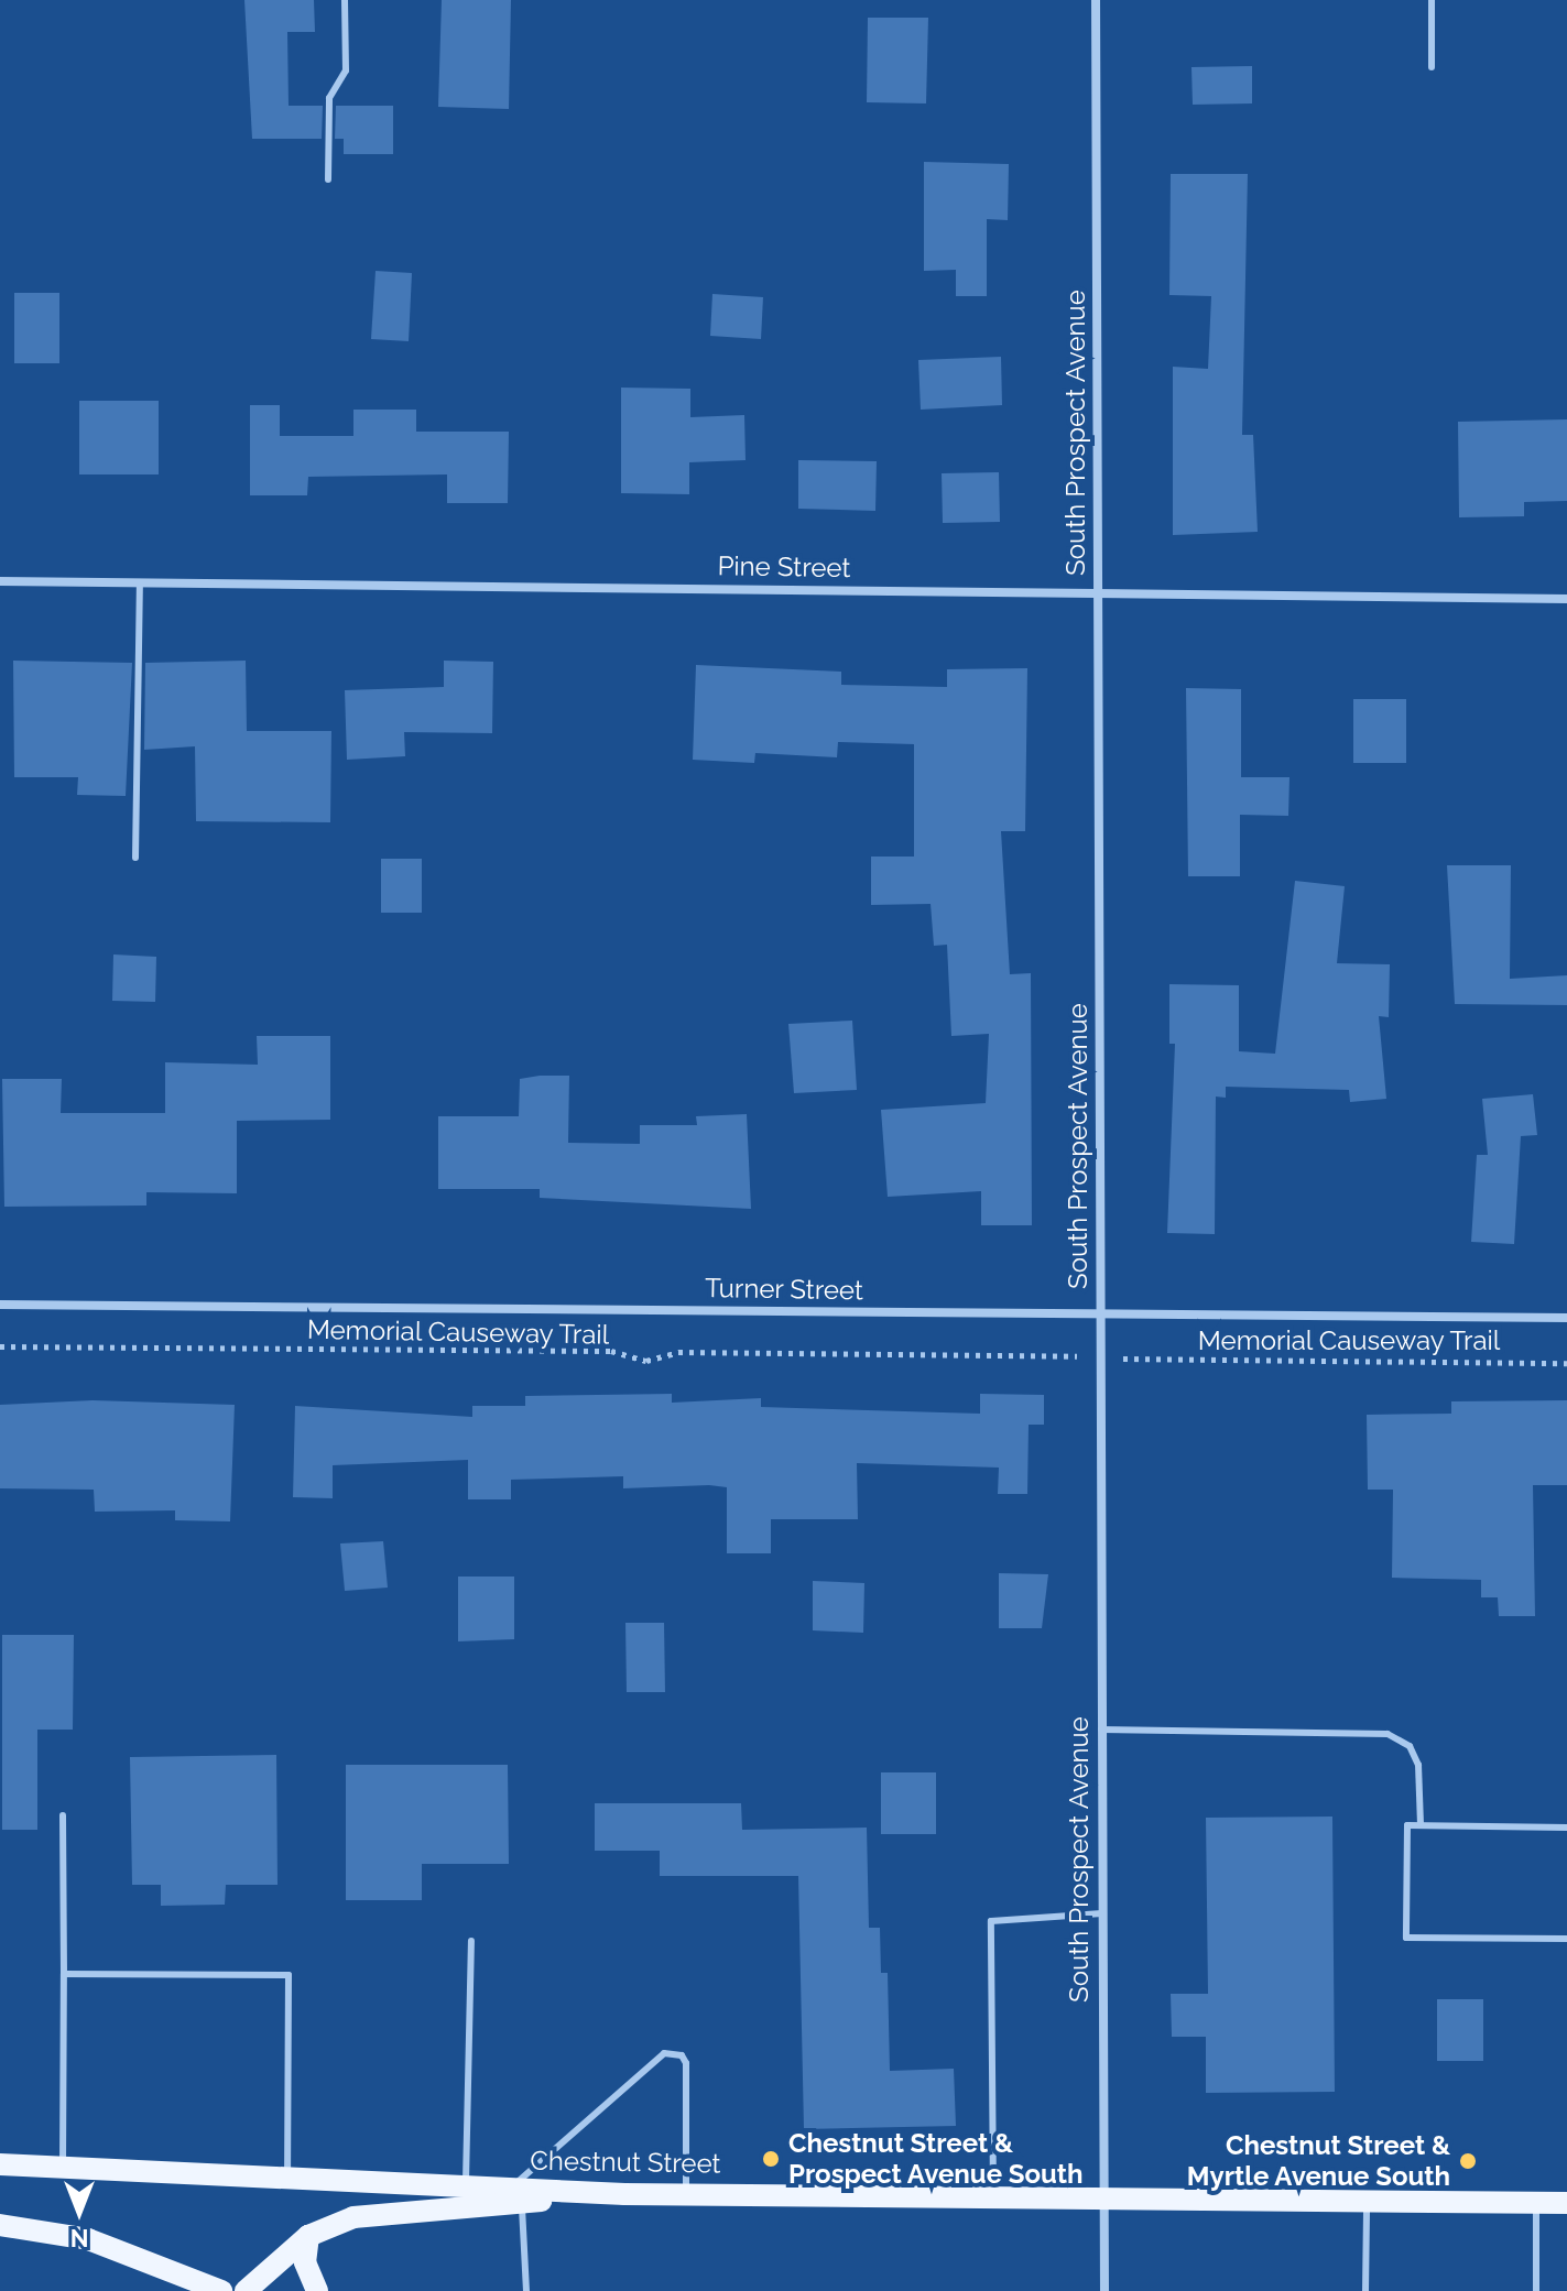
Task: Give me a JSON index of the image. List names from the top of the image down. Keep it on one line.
{"streets":{"main road":["Chestnut Street"],"street":["South Prospect Avenue","Pine Street","Turner Street"],"path":["Memorial Causeway Trail"]},"crossings":[["South Prospect Avenue","Pine Street"],["South Prospect Avenue","Turner Street"],["South Prospect Avenue","Chestnut Street"]],"places":["Chestnut Street & Prospect Avenue South","Chestnut Street & Myrtle Avenue South"],"north":"bottom"}
